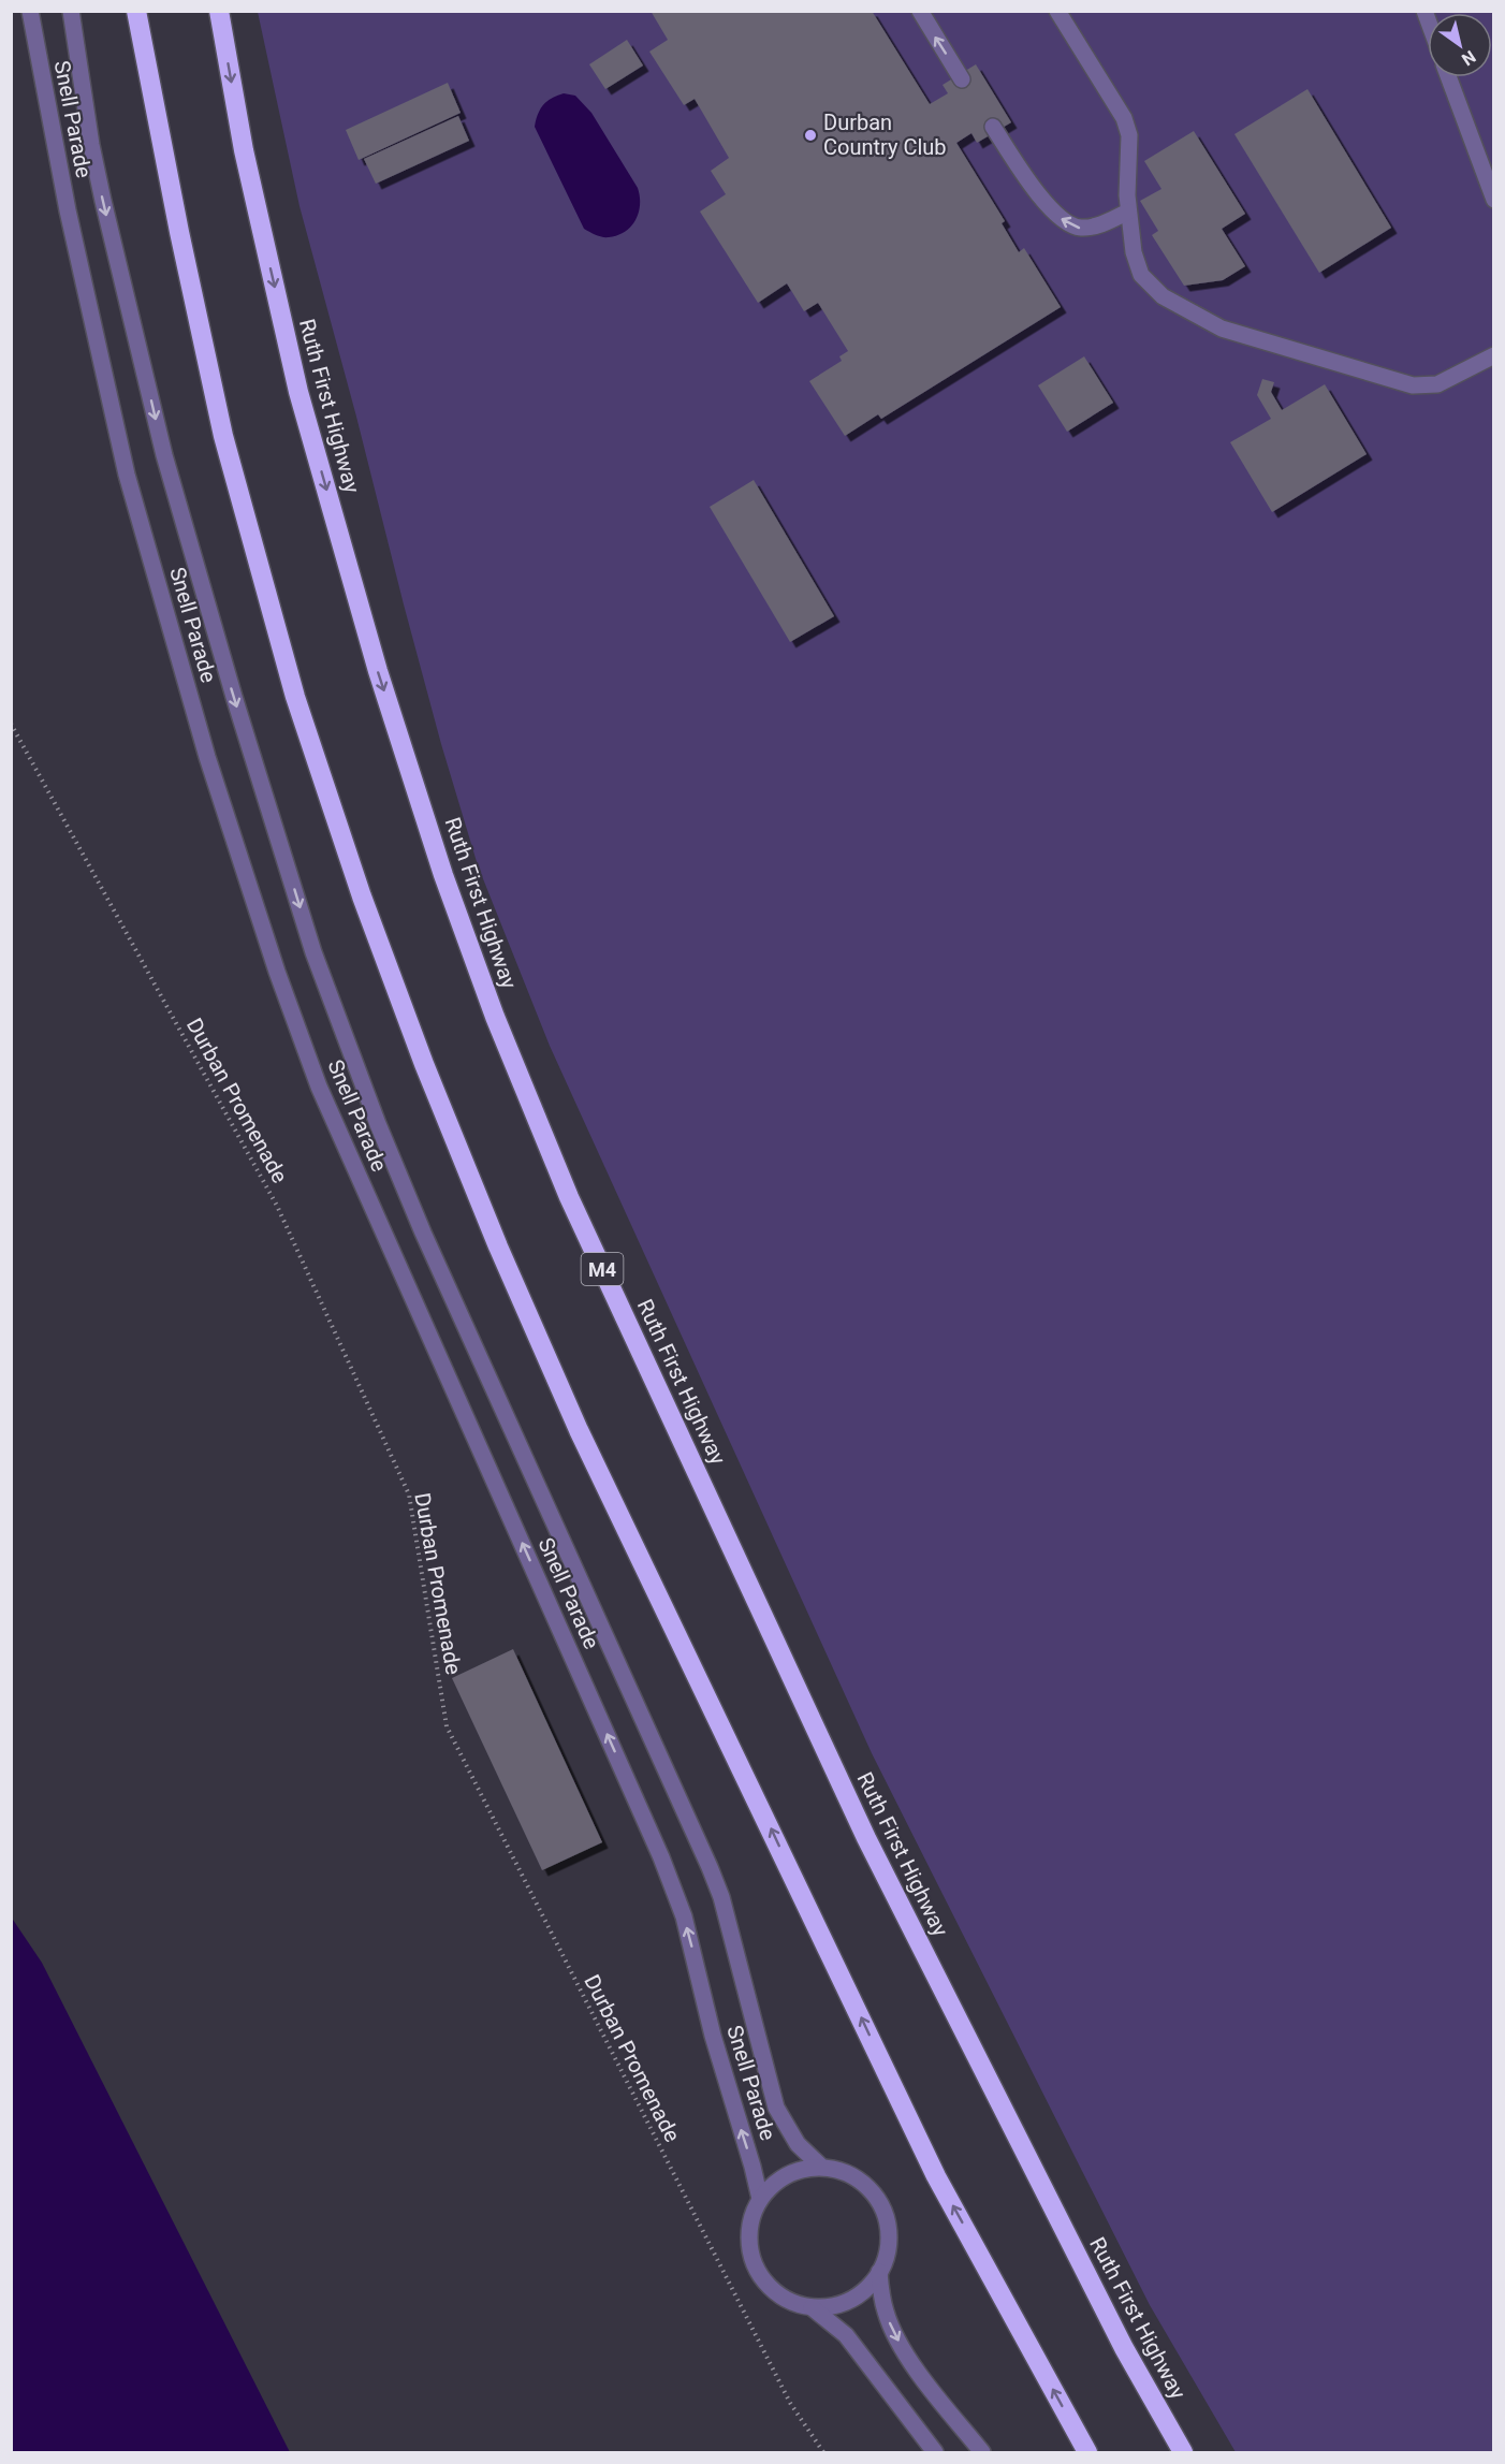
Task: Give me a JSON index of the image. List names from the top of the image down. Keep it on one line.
{"streets":{"highway":["Ruth First Highway","M4"],"street":["Snell Parade"],"path":["Durban Promenade"]},"places":["Durban Country Club"],"north":"bottom right"}
